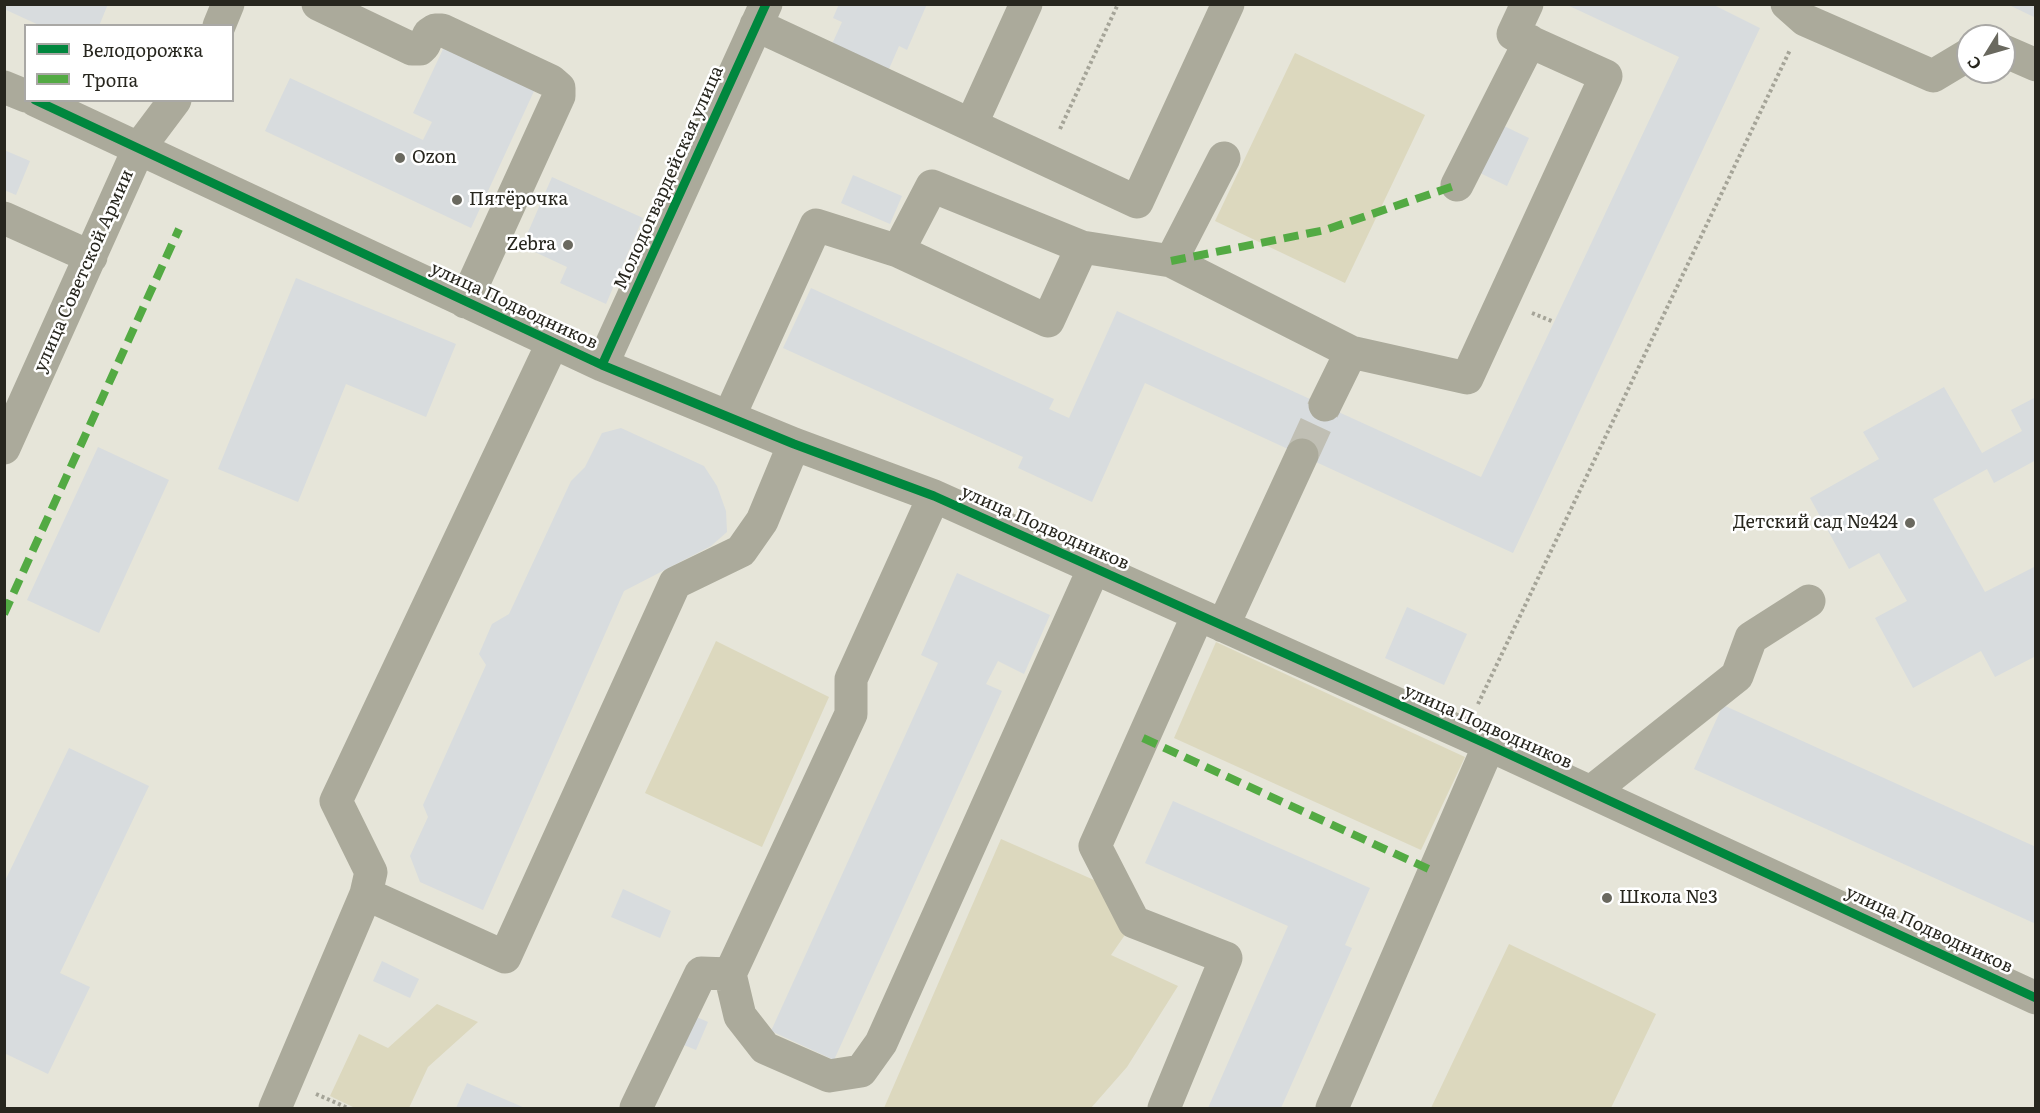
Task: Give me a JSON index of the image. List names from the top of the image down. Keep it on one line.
{"streets":{"street":["Молодогвардейская улица","улица Советской Армии","улица Подводников"]},"crossings":[["Молодогвардейская улица","улица Подводников"],["улица Советской Армии","улица Подводников"]],"places":["Ozon","Пятёрочка","Zebra","Детский сад №424","Школа №3"],"legend":["Велодорожка","Тропа"],"north":"bottom left"}
